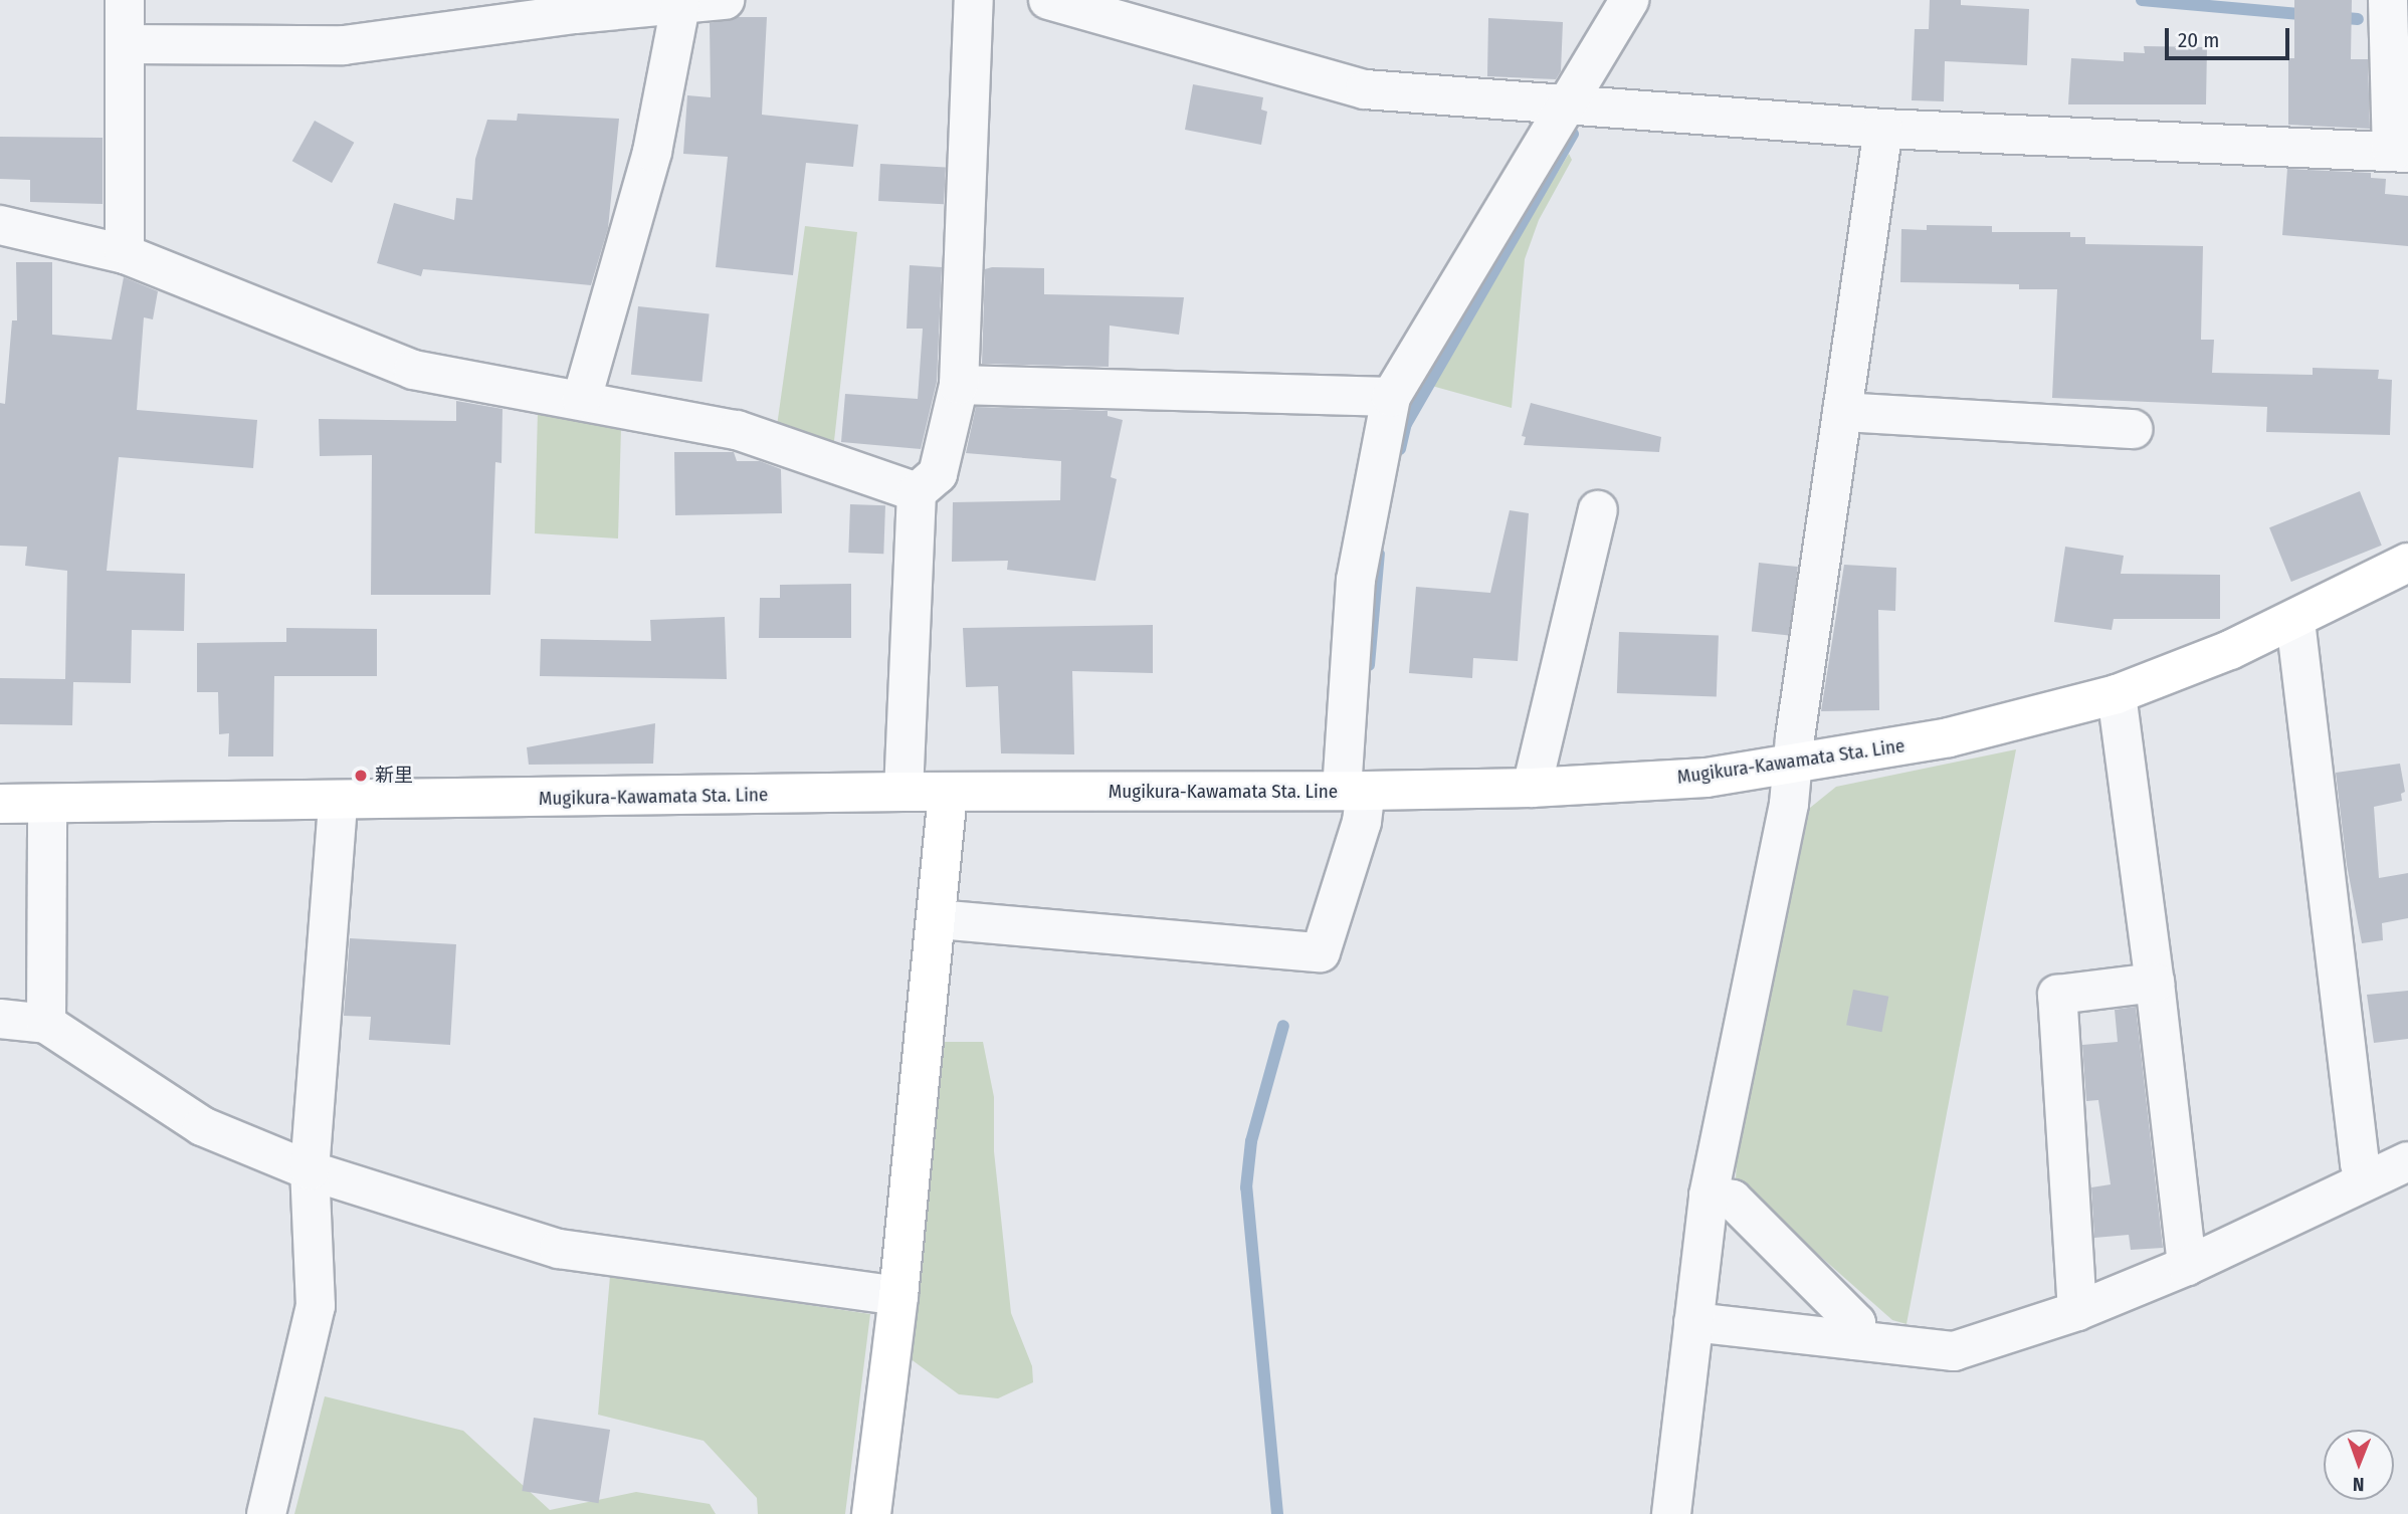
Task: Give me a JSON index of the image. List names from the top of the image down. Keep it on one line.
{"streets":{"main road":["Mugikura-Kawamata Sta. Line"]},"places":["新里"],"scale_bar":"20 m","north":"bottom"}
